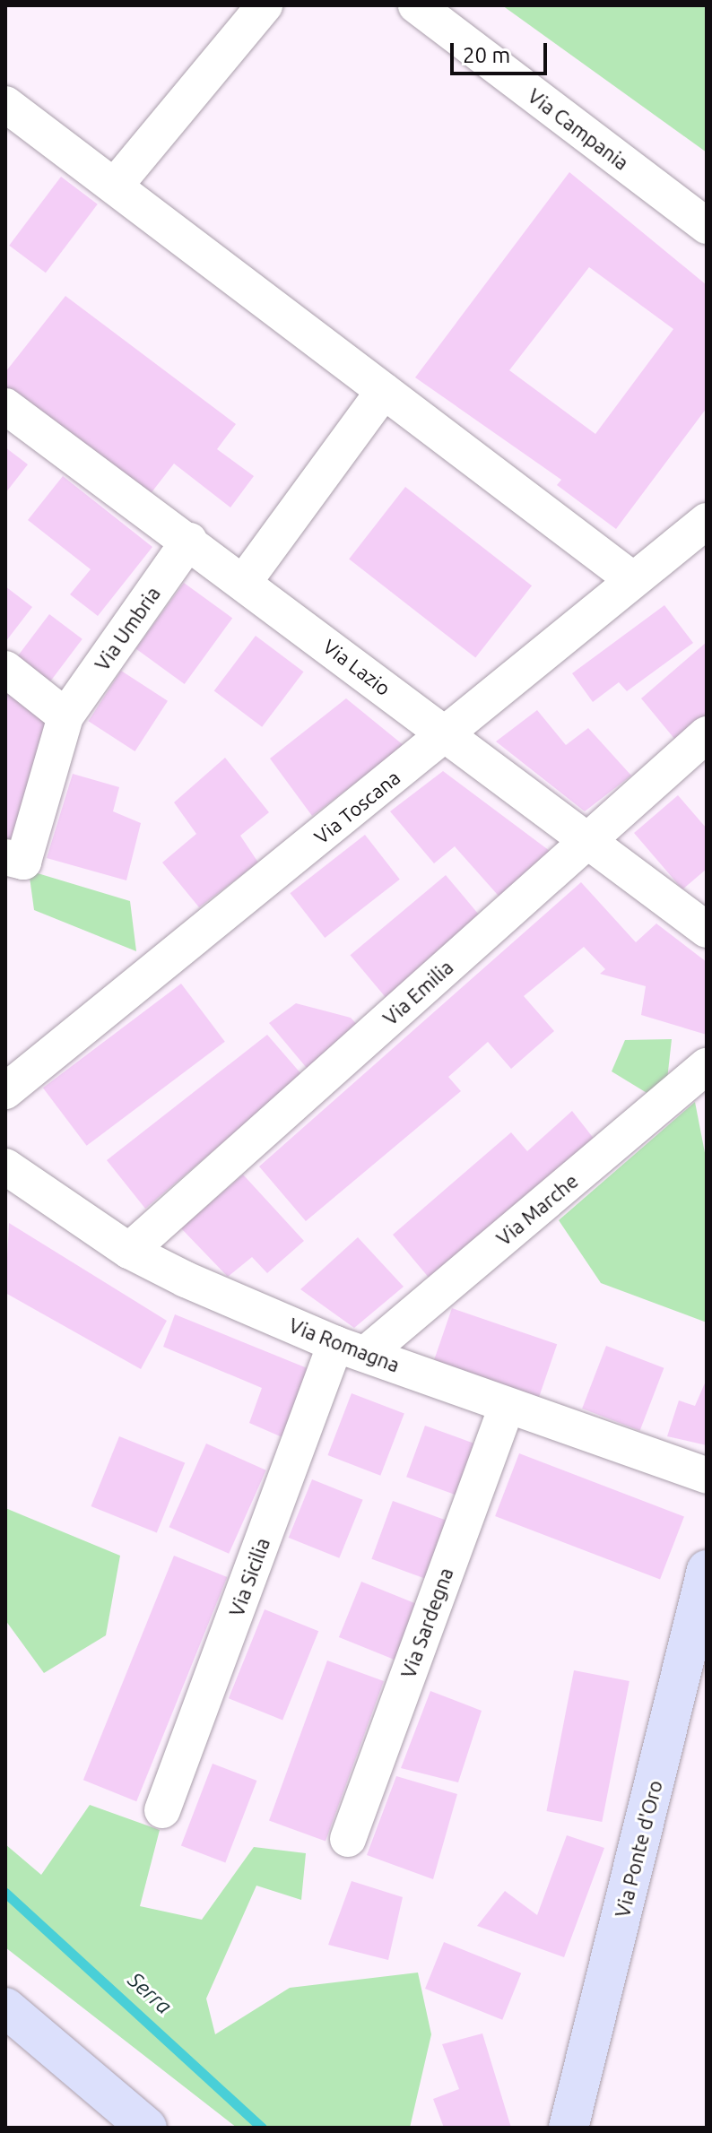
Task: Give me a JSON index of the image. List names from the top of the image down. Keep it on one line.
{"streets":{"main road":["Via Ponte d'Oro"],"street":["Via Campania","Via Umbria","Via Lazio","Via Toscana","Via Emilia","Via Marche","Via Romagna","Via Sicilia","Via Sardegna"]},"crossings":[["Via Umbria","Via Lazio"],["Via Lazio","Via Toscana"],["Via Lazio","Via Emilia"],["Via Emilia","Via Romagna"],["Via Marche","Via Romagna"],["Via Marche","Via Sicilia"],["Via Romagna","Via Sicilia"],["Via Romagna","Via Sardegna"]],"water":["Serra"],"scale_bar":"20 m"}
